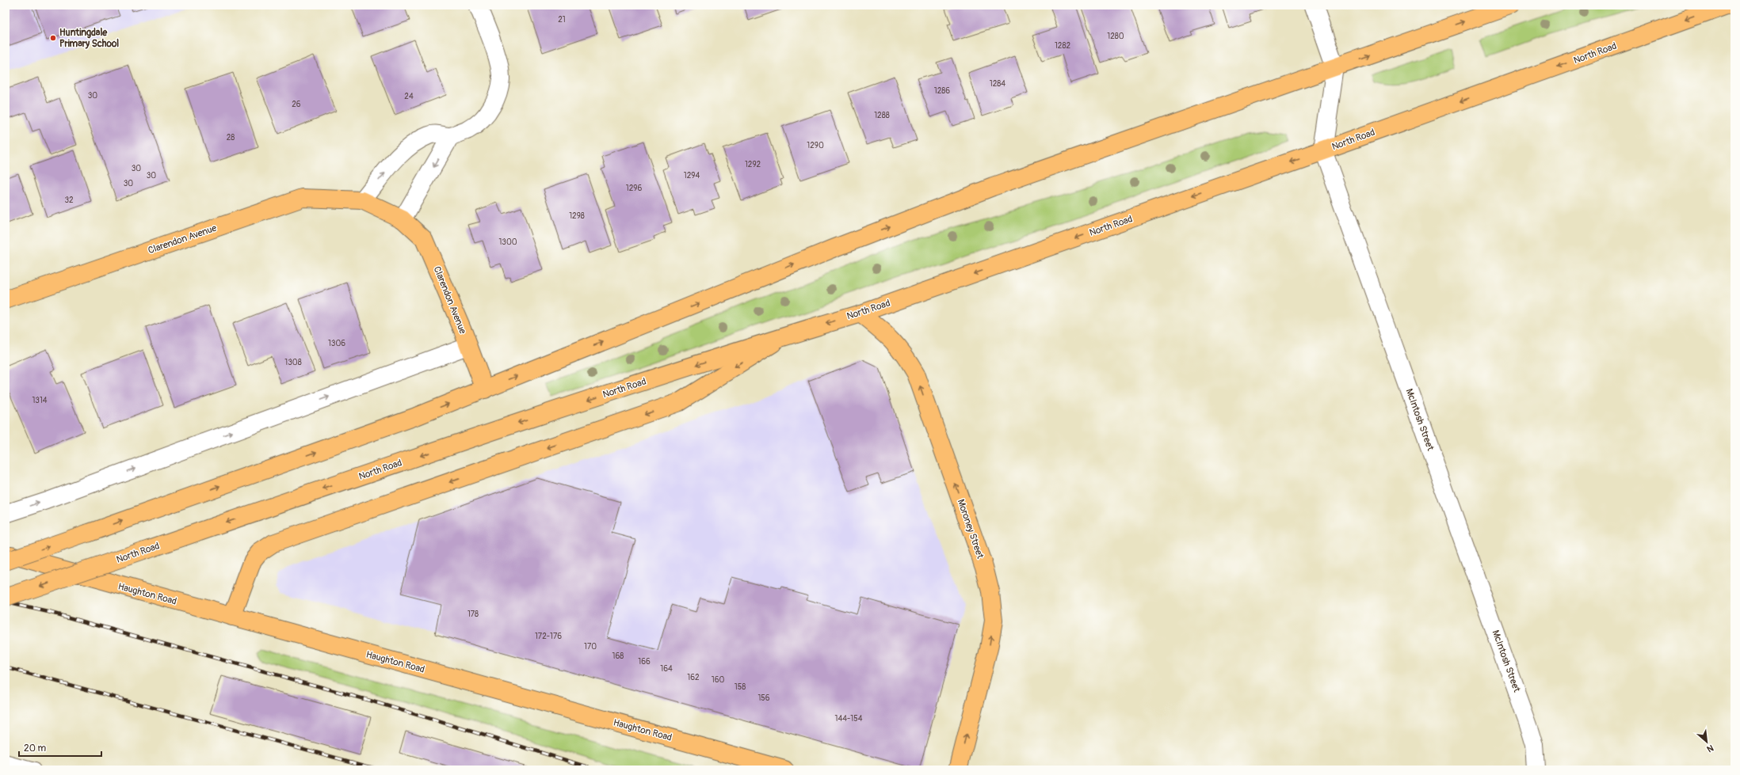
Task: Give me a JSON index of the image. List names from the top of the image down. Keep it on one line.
{"streets":{"main road":["North Road","Clarendon Avenue","Moroney Street","Haughton Road"],"street":["McIntosh Street"]},"crossings":[["North Road","McIntosh Street"],["North Road","Moroney Street"]],"one_way":["Moroney Street"],"places":["Huntingdale Primary School"],"house_numbers":["21","1280","1282","1284","1286","30","24","26","1288","28","1290","1292","30","30","1294","30","1296","32","1298","1300","1306","1308","1314","178","172-176","170","168","166","164","162","160","158","156","144-154"],"scale_bar":"20 m","north":"bottom right"}
